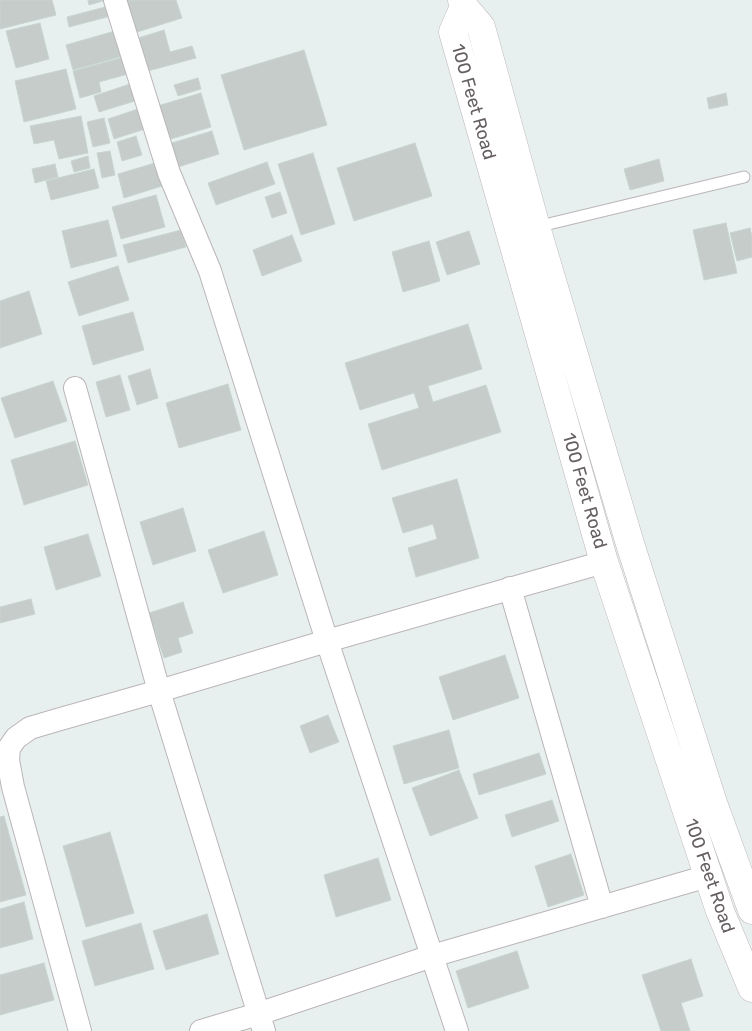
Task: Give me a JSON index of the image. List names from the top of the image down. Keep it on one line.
{"streets":{"street":["100 Feet Road"]}}
